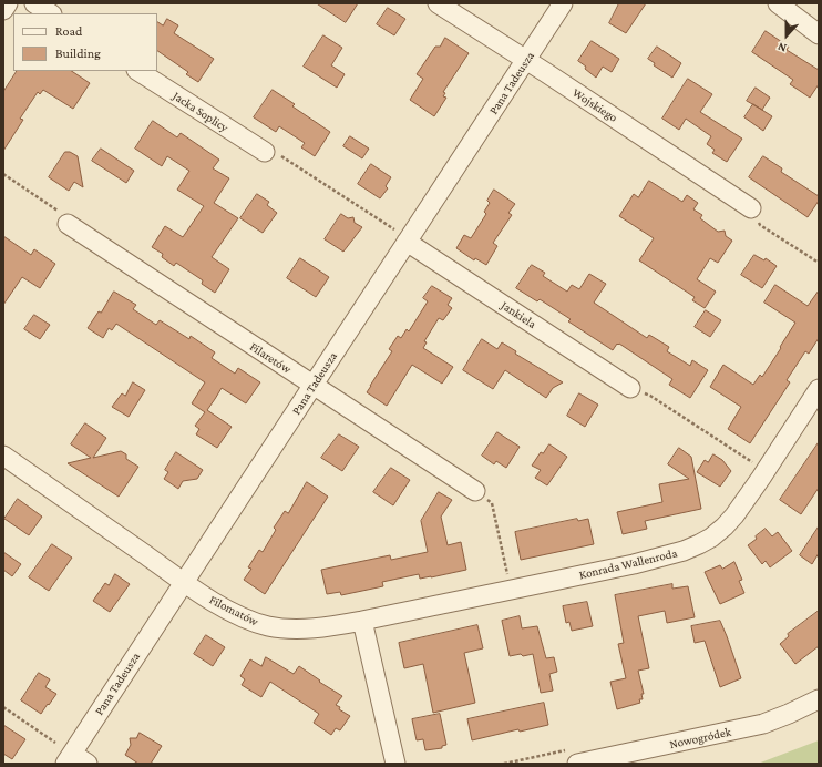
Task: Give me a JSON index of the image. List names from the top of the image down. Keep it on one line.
{"streets":{"street":["Pana Tadeusza","Wojskiego","Jacka Soplicy","Jankiela","Filaretów","Konrada Wallenroda","Filomatów","Nowogródek"]},"crossings":[["Pana Tadeusza","Wojskiego"],["Pana Tadeusza","Jankiela"],["Pana Tadeusza","Filaretów"],["Pana Tadeusza","Filomatów"],["Konrada Wallenroda","Filomatów"]],"legend":["Road","Building"],"north":"bottom"}
